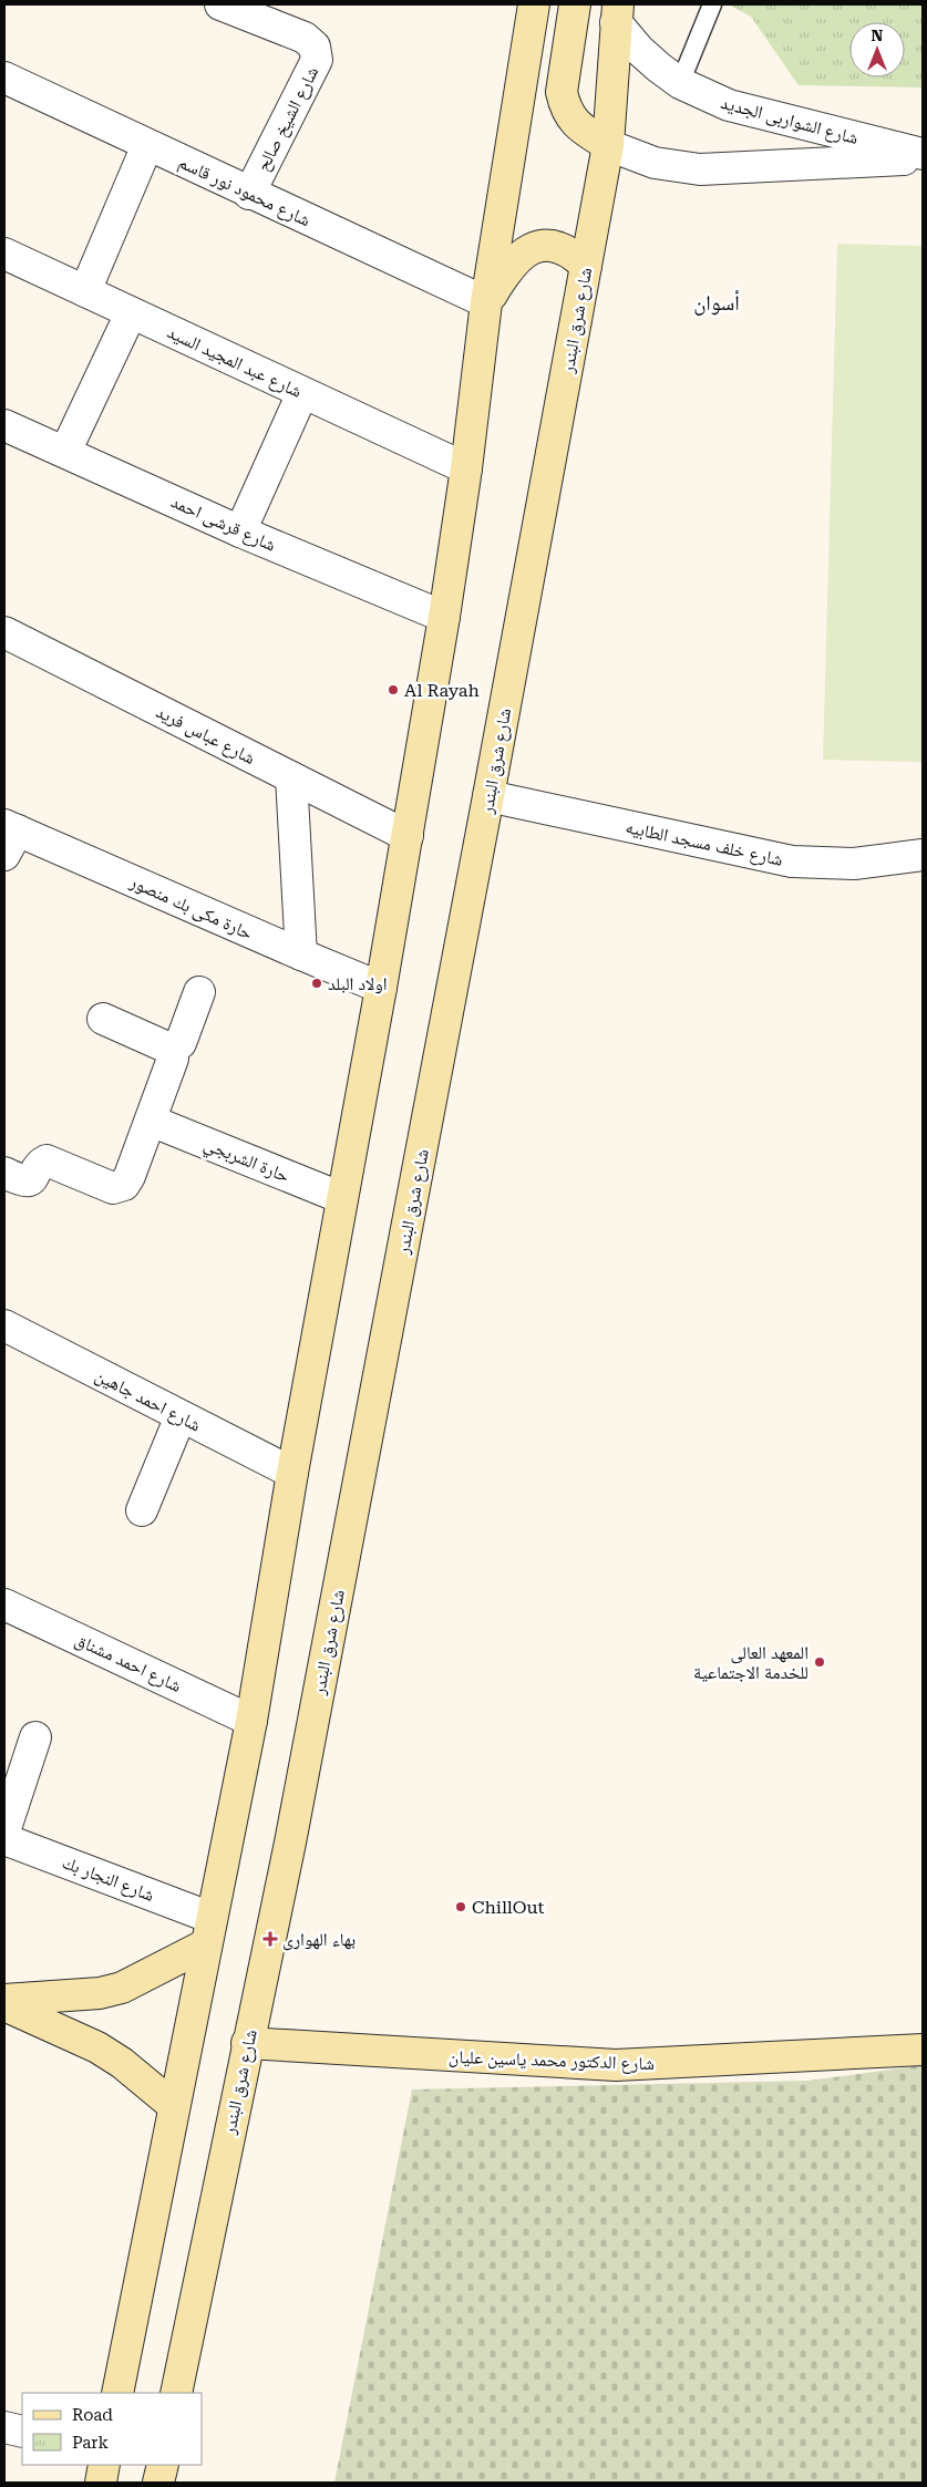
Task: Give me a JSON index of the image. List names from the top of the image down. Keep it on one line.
{"streets":{"main road":["شارع شرق البندر","شارع الدكتور محمد ياسين عليان"],"street":["شارع الشيخ صالح","شارع الشواربى الجديد","شارع محمود نور قاسم","شارع عبد المجيد السيد","شارع قرشى احمد","شارع عباس فريد","شارع خلف مسجد الطابيه","حارة مكى بك منصور","حارة الشربجي","شارع احمد جاهين","شارع احمد مشناق","شارع النجار بك"]},"crossings":[["شارع الشيخ صالح","شارع محمود نور قاسم"],["شارع الشواربى الجديد","شارع شرق البندر"],["شارع شرق البندر","شارع خلف مسجد الطابيه"],["شارع شرق البندر","شارع الدكتور محمد ياسين عليان"]],"districts":["أسوان"],"places":{"other":["Al Rayah","اولاد البلد","المعهد العالى للخدمة الاجتماعية","ChillOut"],"health":["بهاء الهوارى"]},"legend":["Road","Park"],"north":"top"}
